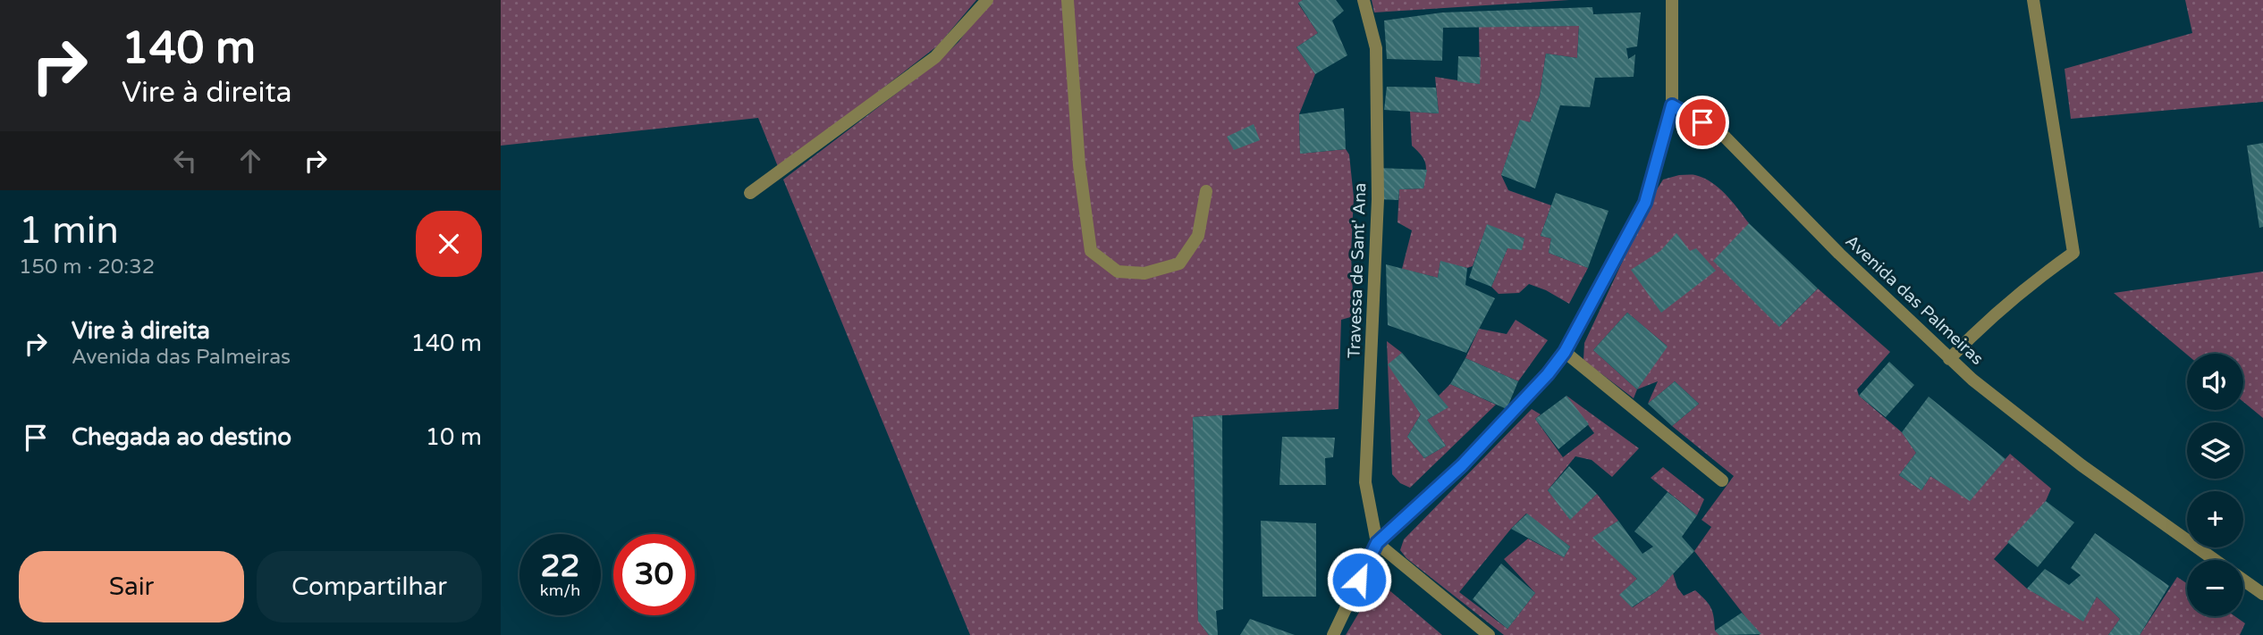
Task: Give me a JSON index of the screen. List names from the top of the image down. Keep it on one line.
{"streets":{"street":["Travessa de Sant' Ana","Avenida das Palmeiras"]},"page":{"turn":["140 m","Vire à direita"],"heading":["1 min","150 m · 20:32"],"list":[{"name":"Vire à direita","note":"Avenida das Palmeiras","value":"140 m"},{"name":"Chegada ao destino","value":"10 m"}],"map_buttons":["+","−"],"speed":"22 km/h","limit":"30","buttons":["Sair","Compartilhar"]}}
